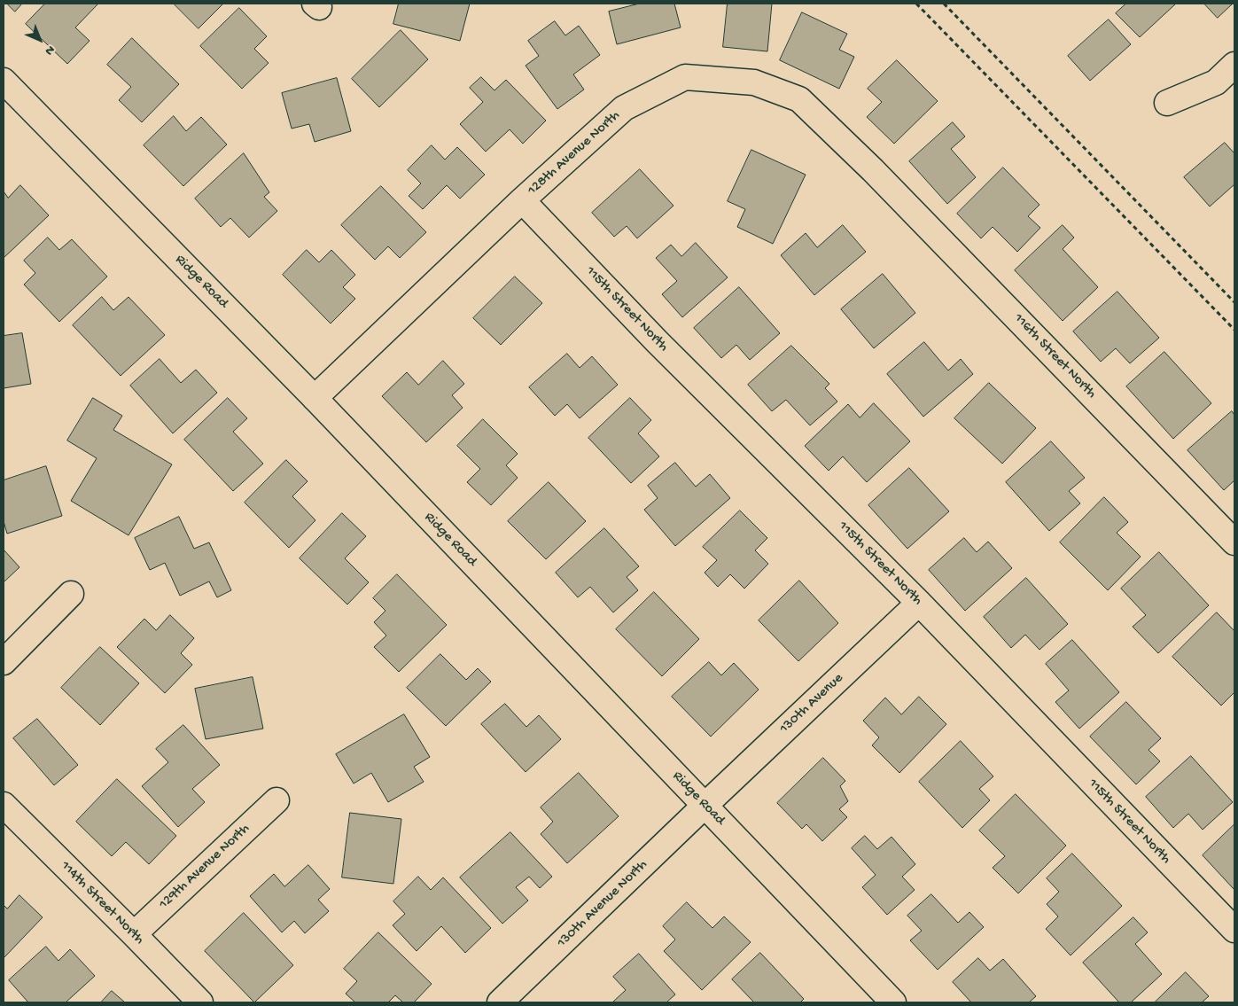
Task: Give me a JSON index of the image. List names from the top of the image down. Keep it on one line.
{"streets":{"street":["128th Avenue North","Ridge Road","115th Street North","116th Street North","130th Avenue","129th Avenue North","114th Street North","130th Avenue North"]},"crossings":[["128th Avenue North","Ridge Road"],["128th Avenue North","115th Street North"],["128th Avenue North","116th Street North"],["Ridge Road","130th Avenue"],["Ridge Road","130th Avenue North"],["115th Street North","130th Avenue"],["130th Avenue","130th Avenue North"],["129th Avenue North","114th Street North"]],"north":"bottom right"}
